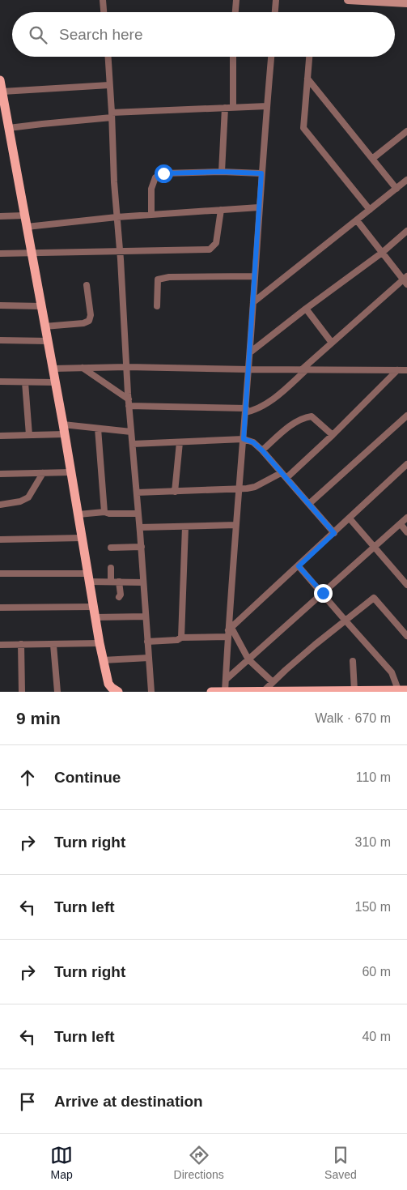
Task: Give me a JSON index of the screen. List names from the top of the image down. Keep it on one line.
{"page":{"search":"Search here","heading":["9 min","Walk · 670 m"],"list":[["Continue","110 m"],["Turn right","310 m"],["Turn left","150 m"],["Turn right","60 m"],["Turn left","40 m"],"Arrive at destination"],"nav":["Map","Directions","Saved"]}}
